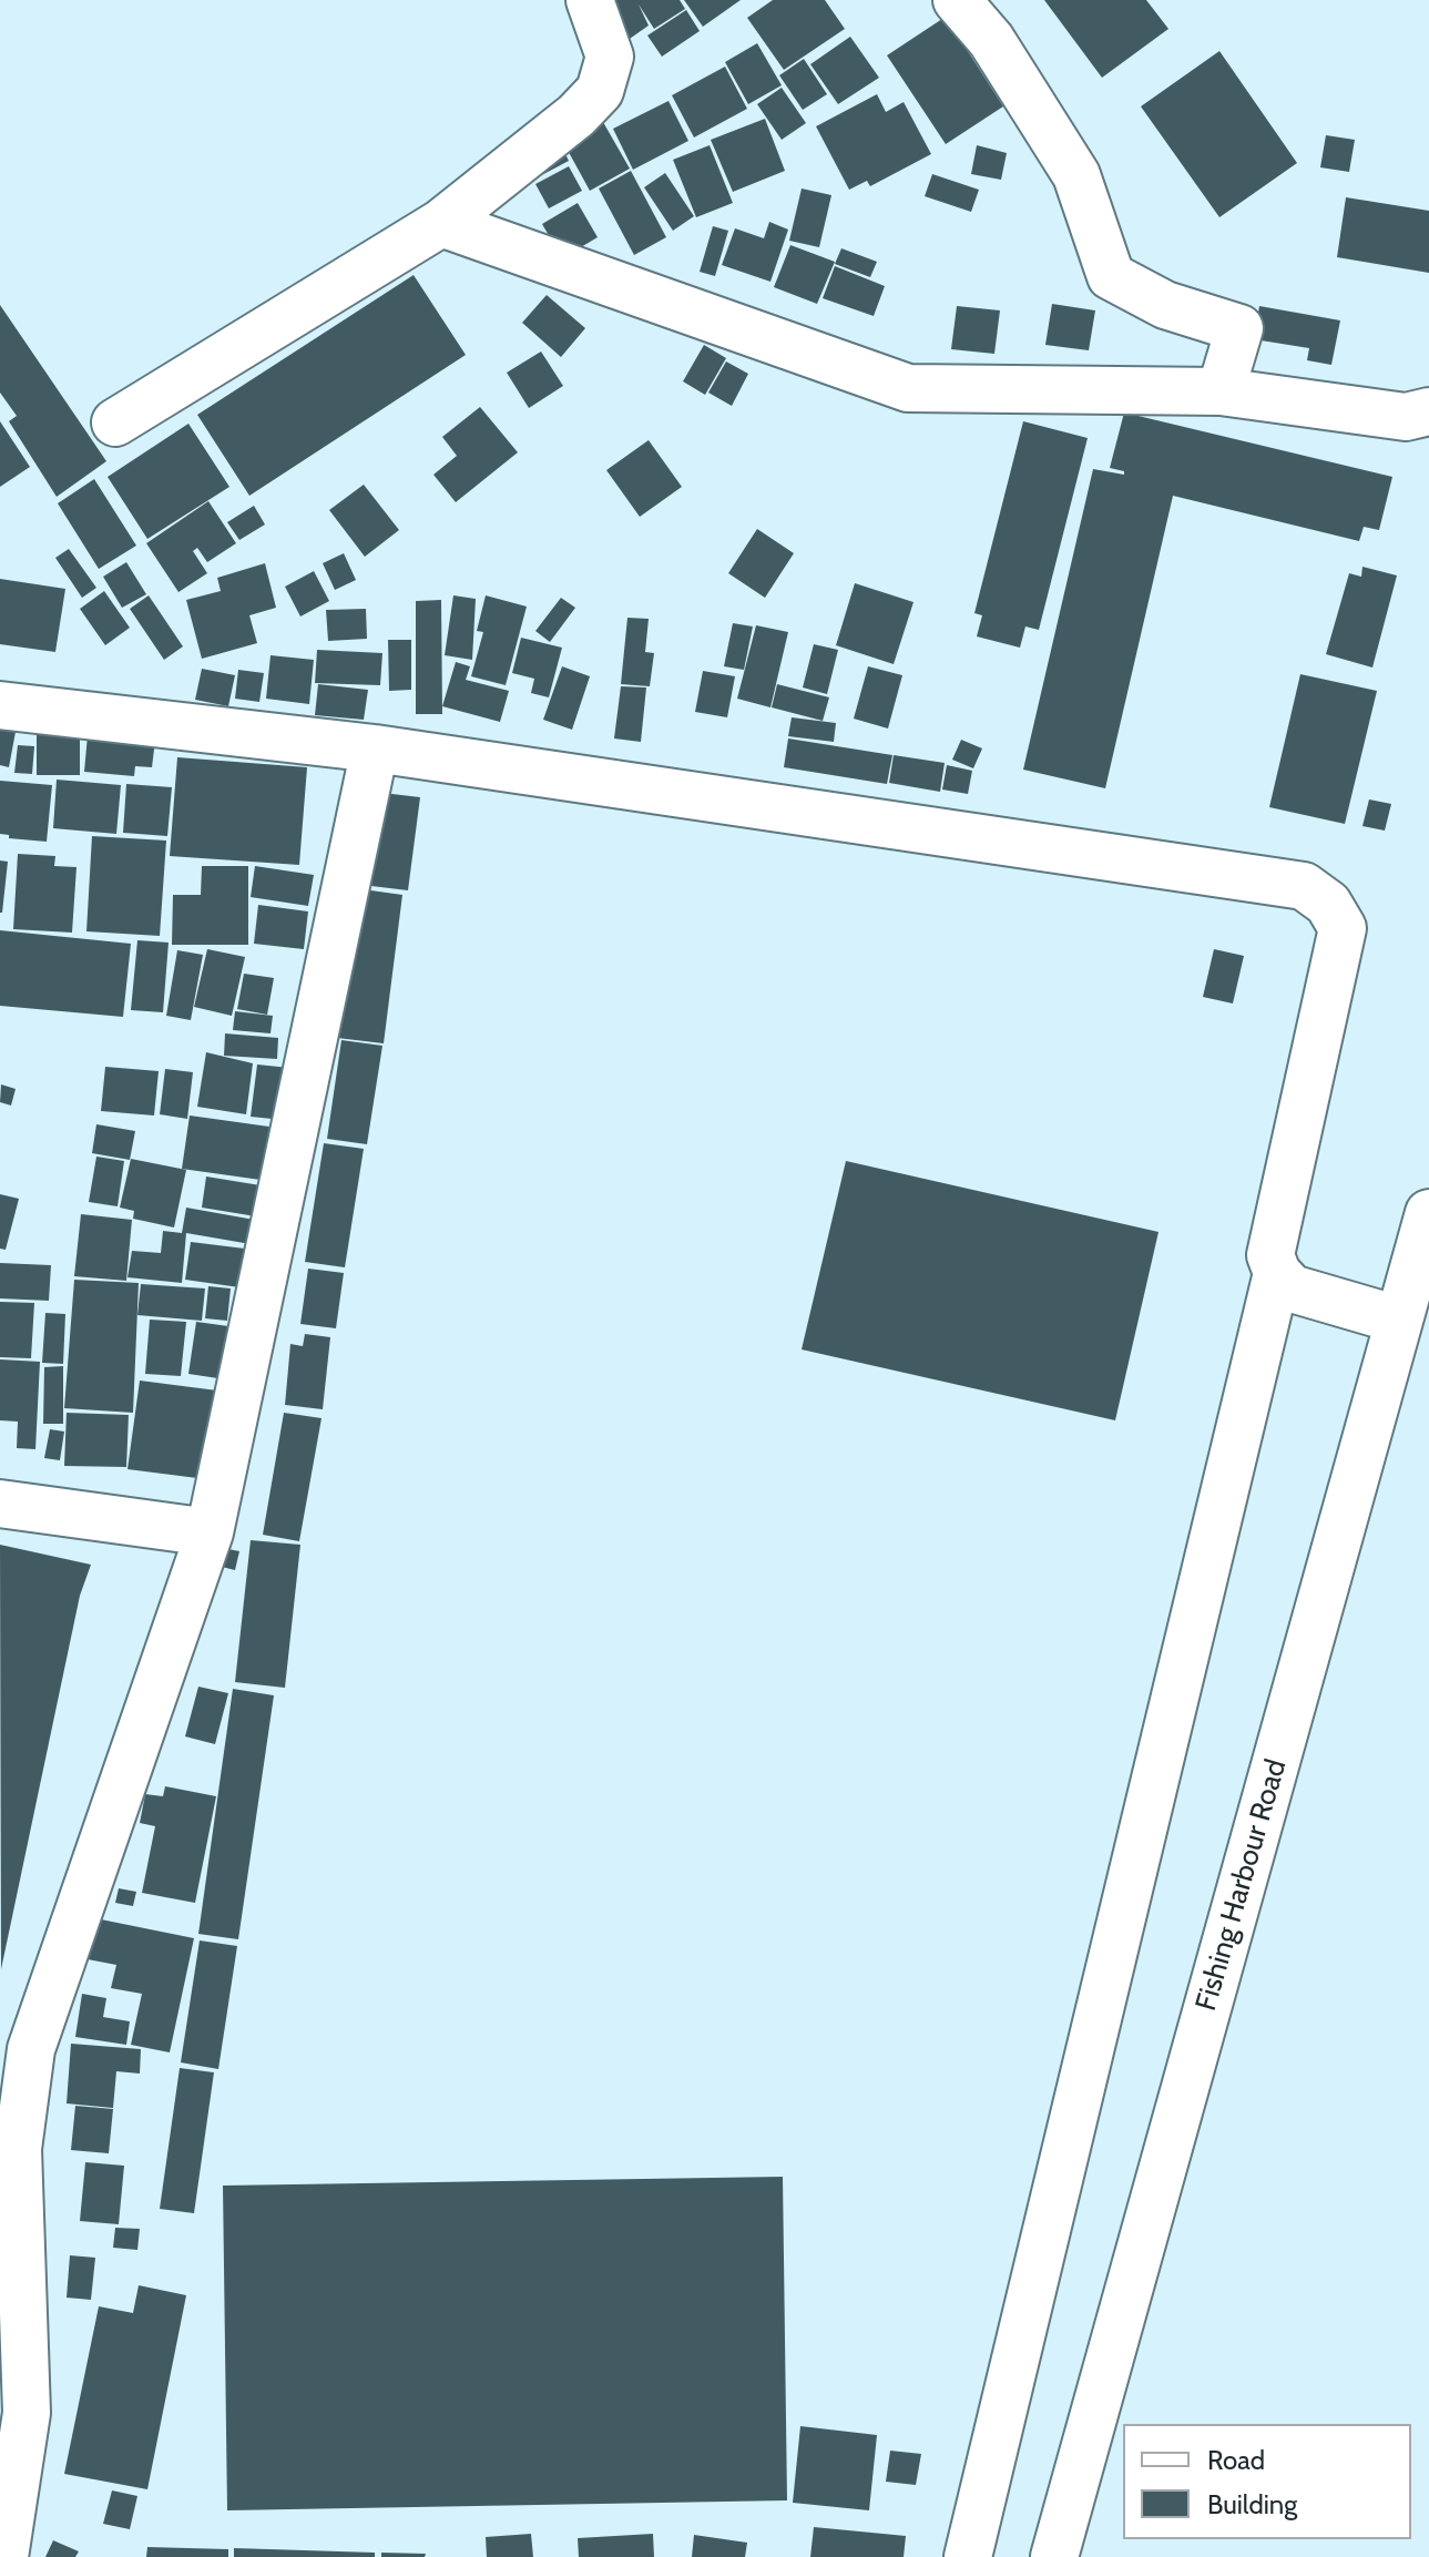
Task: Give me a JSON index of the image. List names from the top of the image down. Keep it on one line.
{"streets":{"street":["Fishing Harbour Road"]},"legend":["Road","Building"]}
